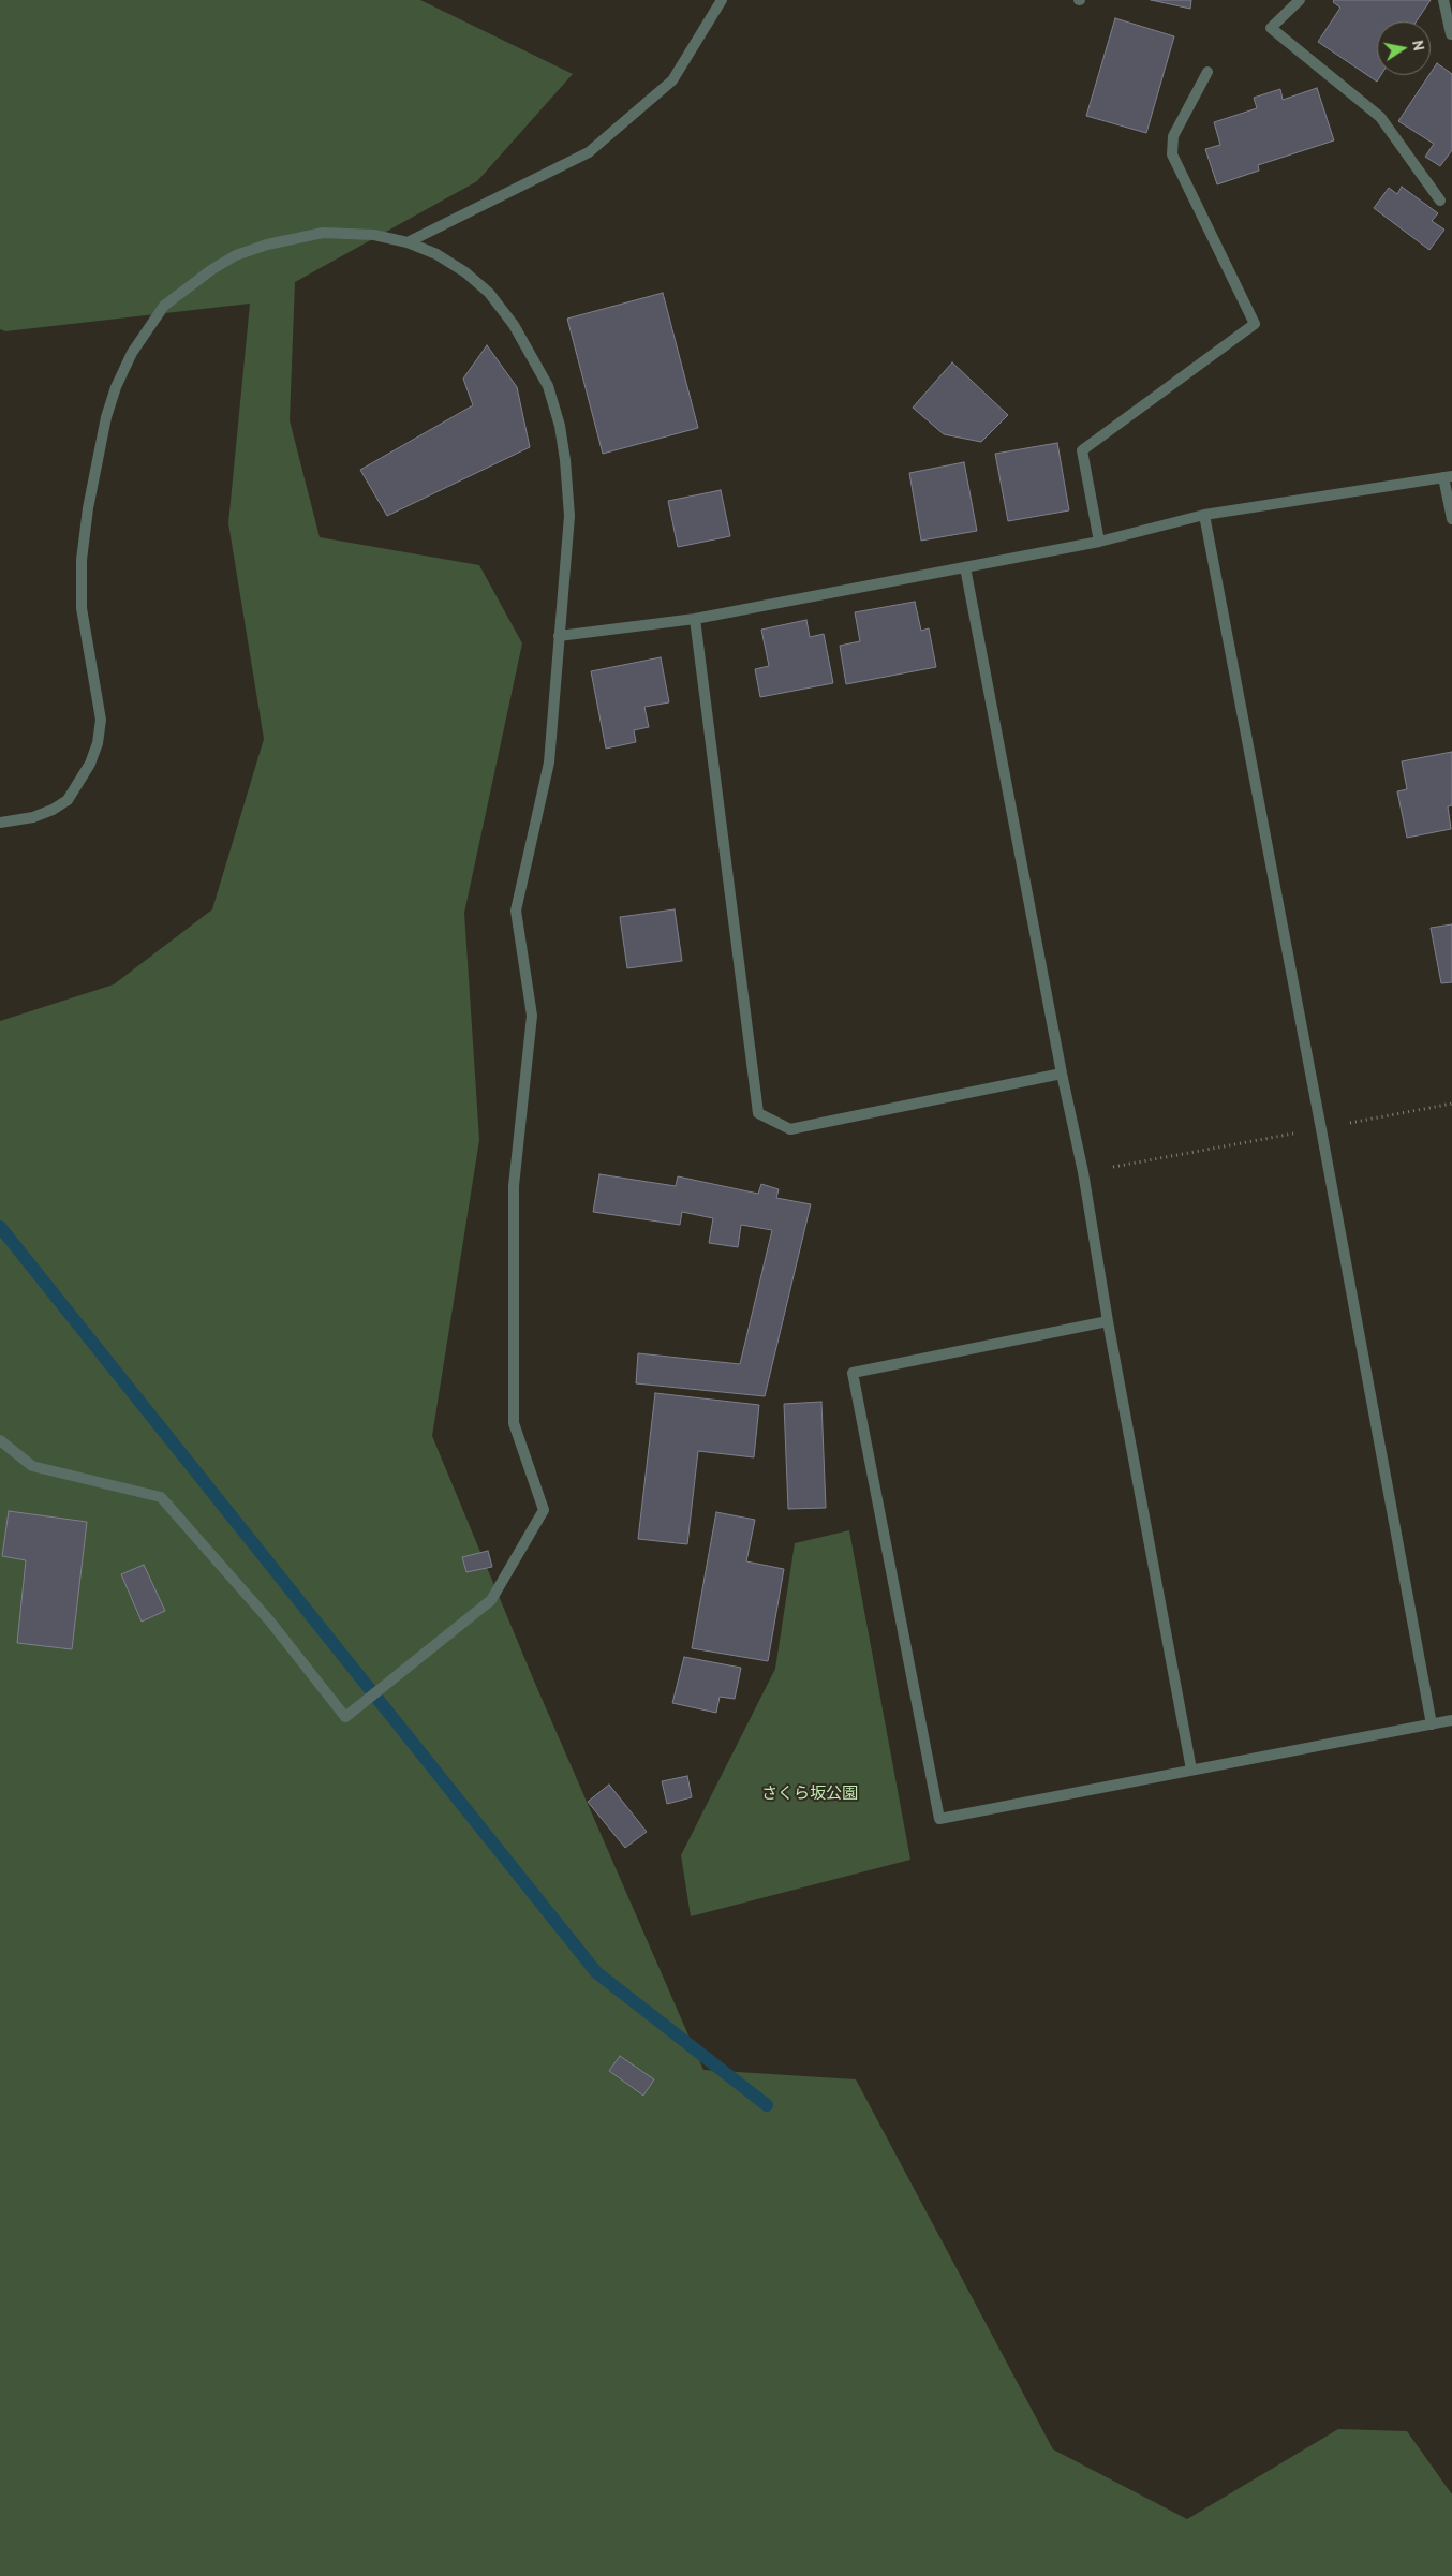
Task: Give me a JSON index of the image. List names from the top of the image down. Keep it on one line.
{"parks":["さくら坂公園"],"north":"right"}
